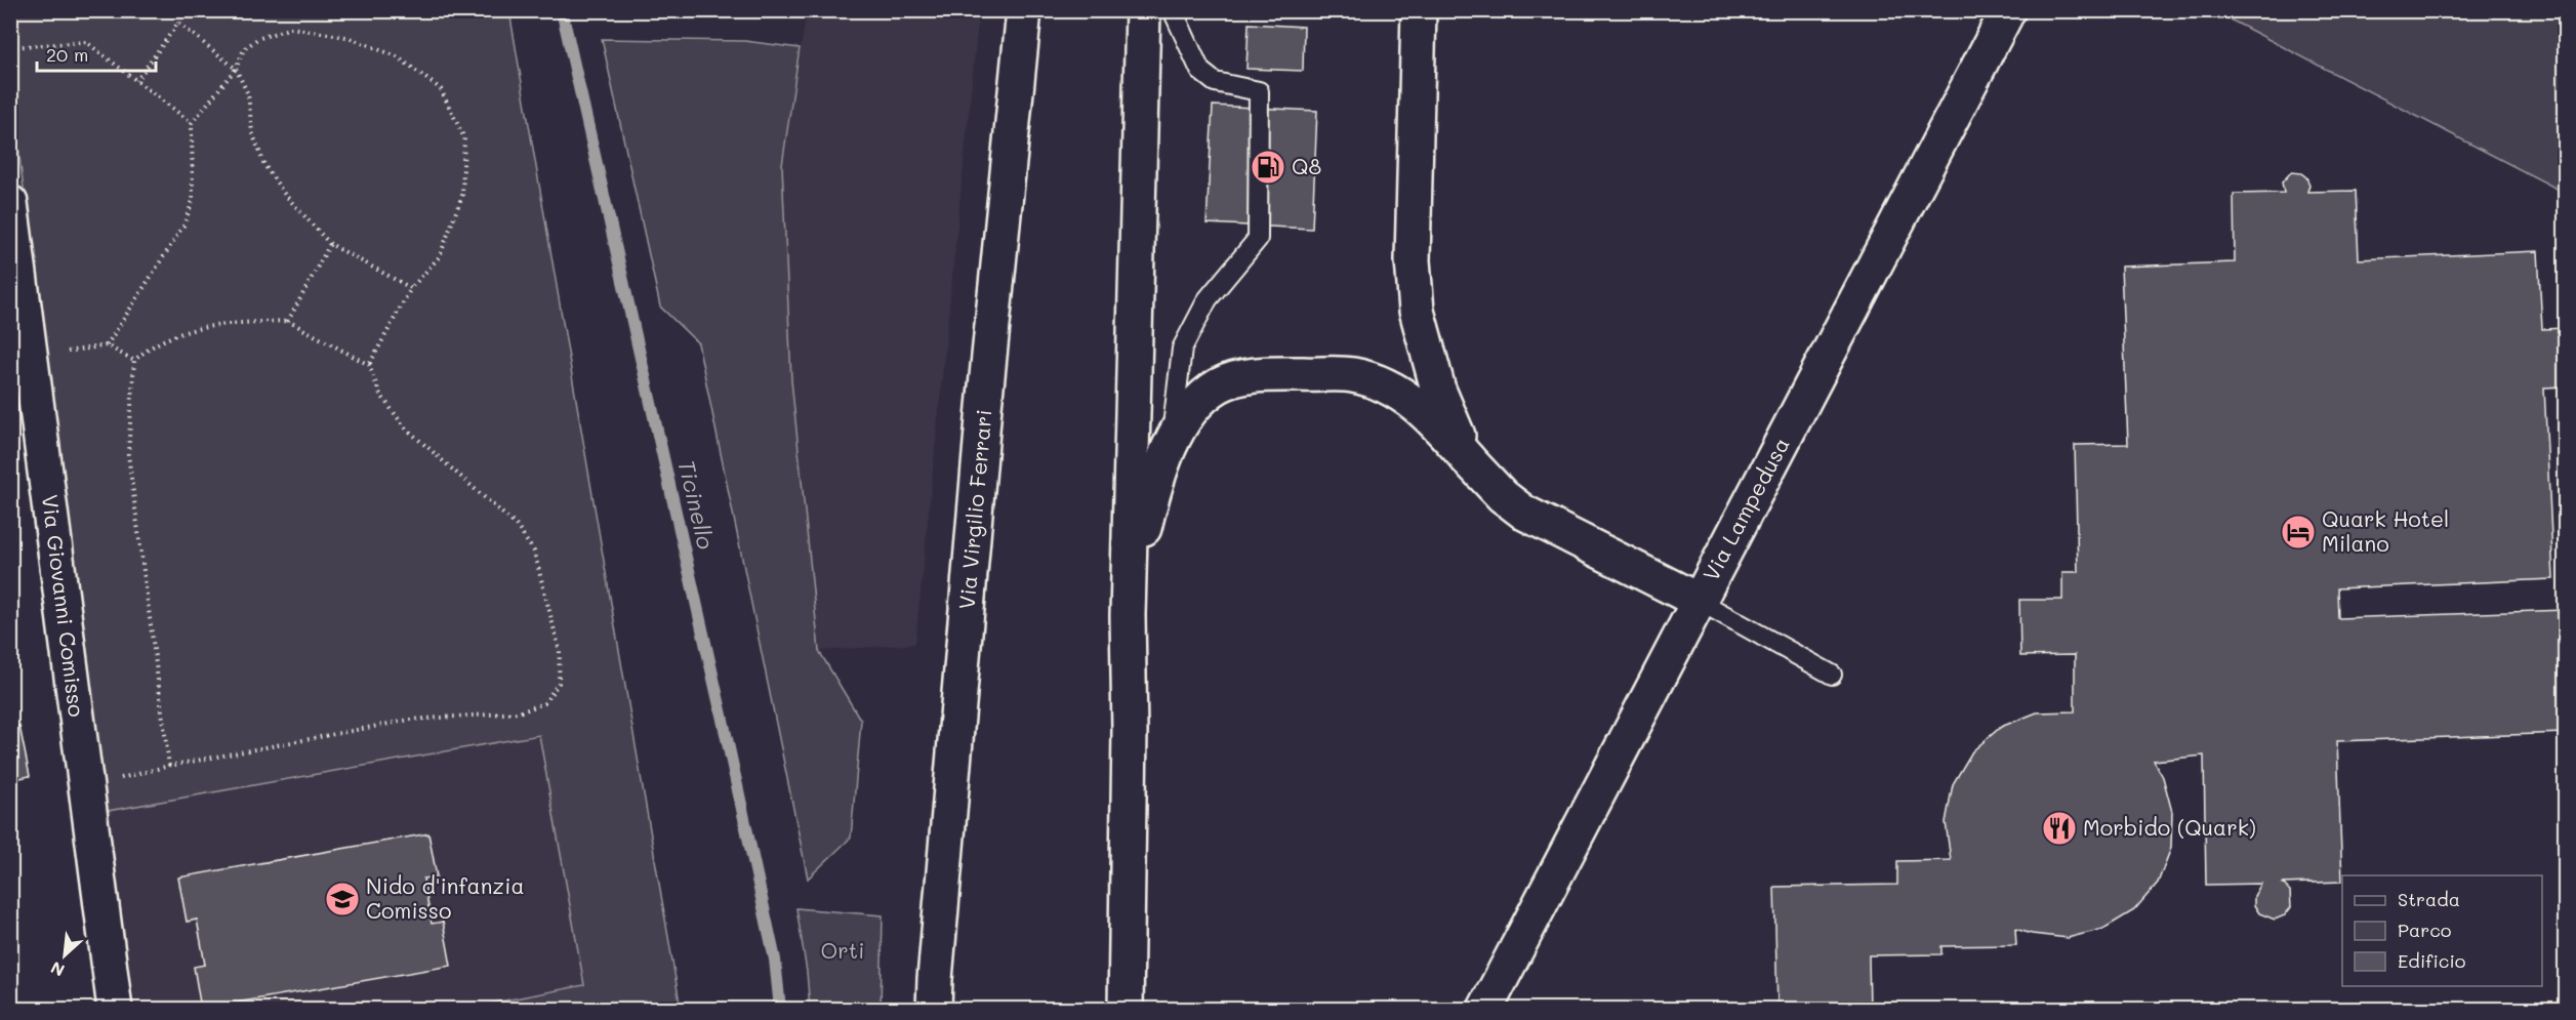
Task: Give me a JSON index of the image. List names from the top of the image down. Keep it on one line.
{"streets":{"main road":["Via Virgilio Ferrari","Via Lampedusa","Via Giovanni Comisso"]},"water":["Ticinello"],"parks":["Orti"],"places":{"fuel station":["Q8"],"hotel":["Quark Hotel Milano"],"restaurant":["Morbido (Quark)"],"school or university":["Nido d'infanzia Comisso"]},"legend":["Strada","Parco","Edificio"],"scale_bar":"20 m","north":"bottom left"}
